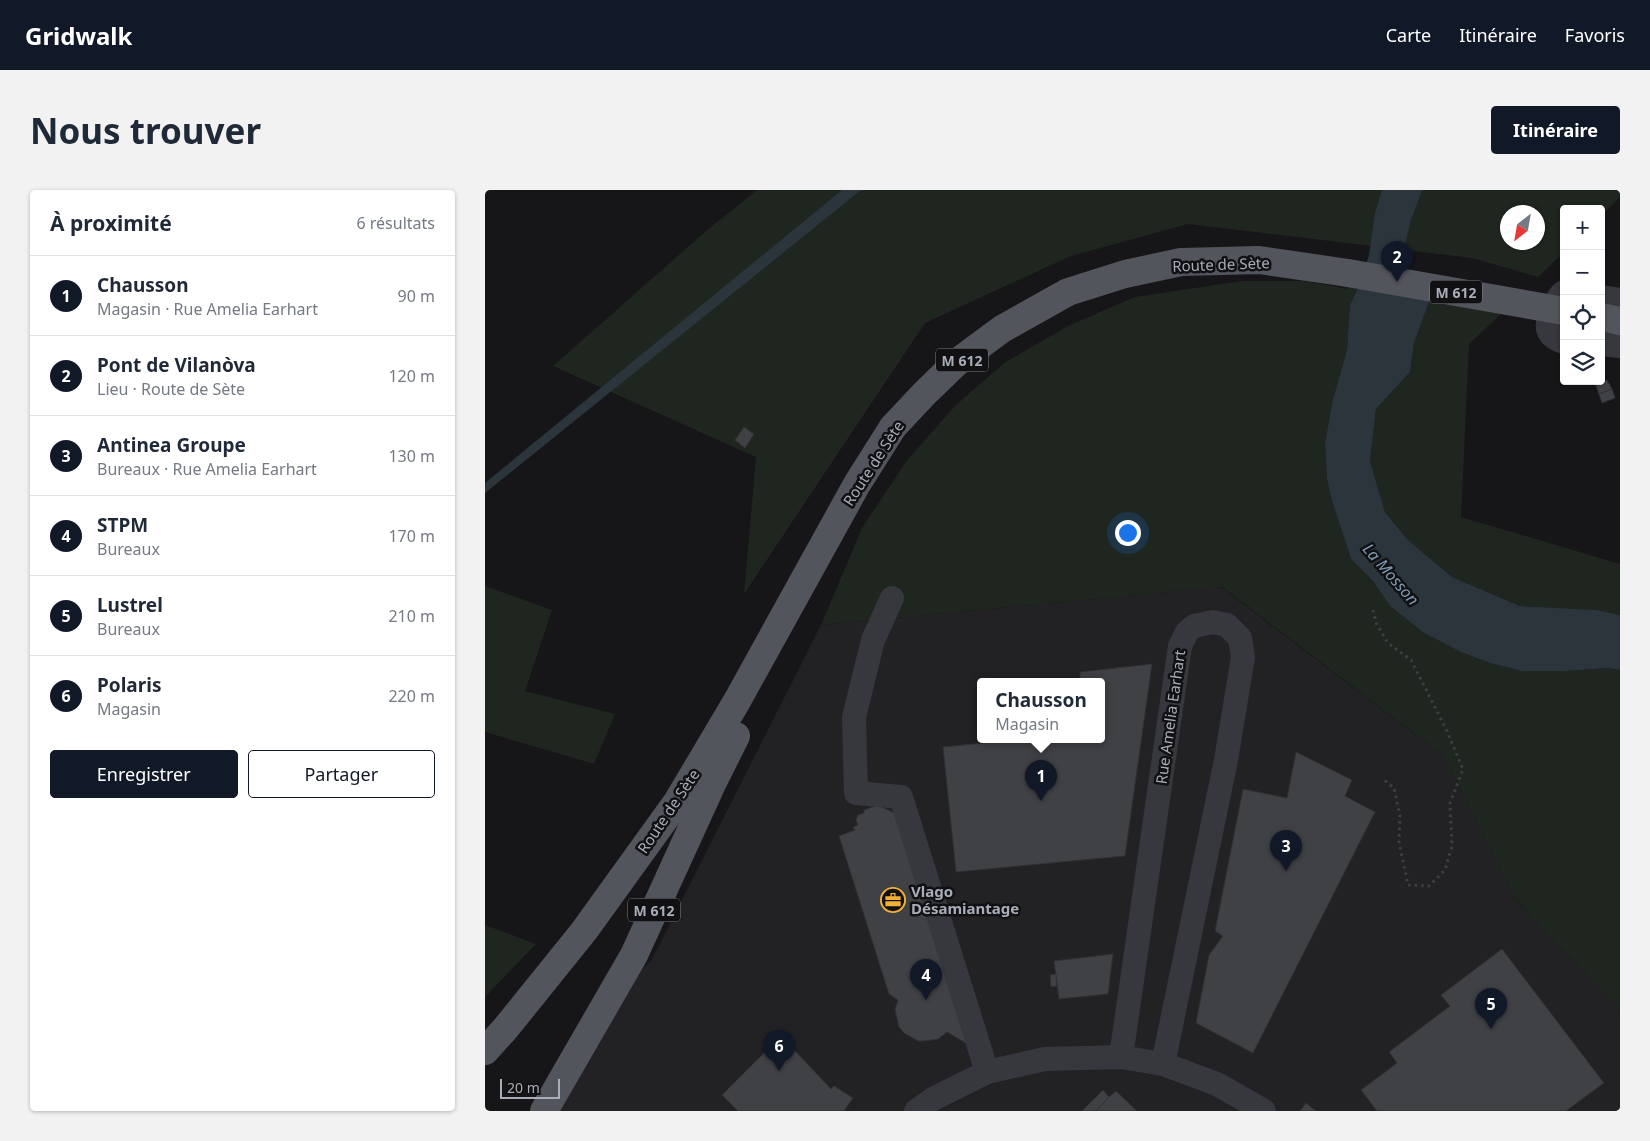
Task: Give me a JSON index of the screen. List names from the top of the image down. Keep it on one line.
{"streets":{"main road":["Route de Sète","M 612"],"street":["Rue Amelia Earhart"]},"crossings":[["Route de Sète","M 612"]],"water":["La Mosson"],"places":{"office":["Vlago Désamiantage"]},"scale_bar":"20 m","north":"bottom left","page":{"header":"Gridwalk","nav":["Carte","Itinéraire","Favoris"],"buttons":["Itinéraire",["Enregistrer","Partager"]],"title":"Nous trouver","heading":["À proximité","6 résultats"],"map_buttons":["+","−"],"pins":["2","1","3","4","5","6"],"list":[{"mark":"1","name":"Chausson","note":"Magasin · Rue Amelia Earhart","value":"90 m"},{"mark":"2","name":"Pont de Vilanòva","note":"Lieu · Route de Sète","value":"120 m"},{"mark":"3","name":"Antinea Groupe","note":"Bureaux · Rue Amelia Earhart","value":"130 m"},{"mark":"4","name":"STPM","note":"Bureaux","value":"170 m"},{"mark":"5","name":"Lustrel","note":"Bureaux","value":"210 m"},{"mark":"6","name":"Polaris","note":"Magasin","value":"220 m"}],"popup":["Chausson","Magasin"],"scale":"20 m"}}
